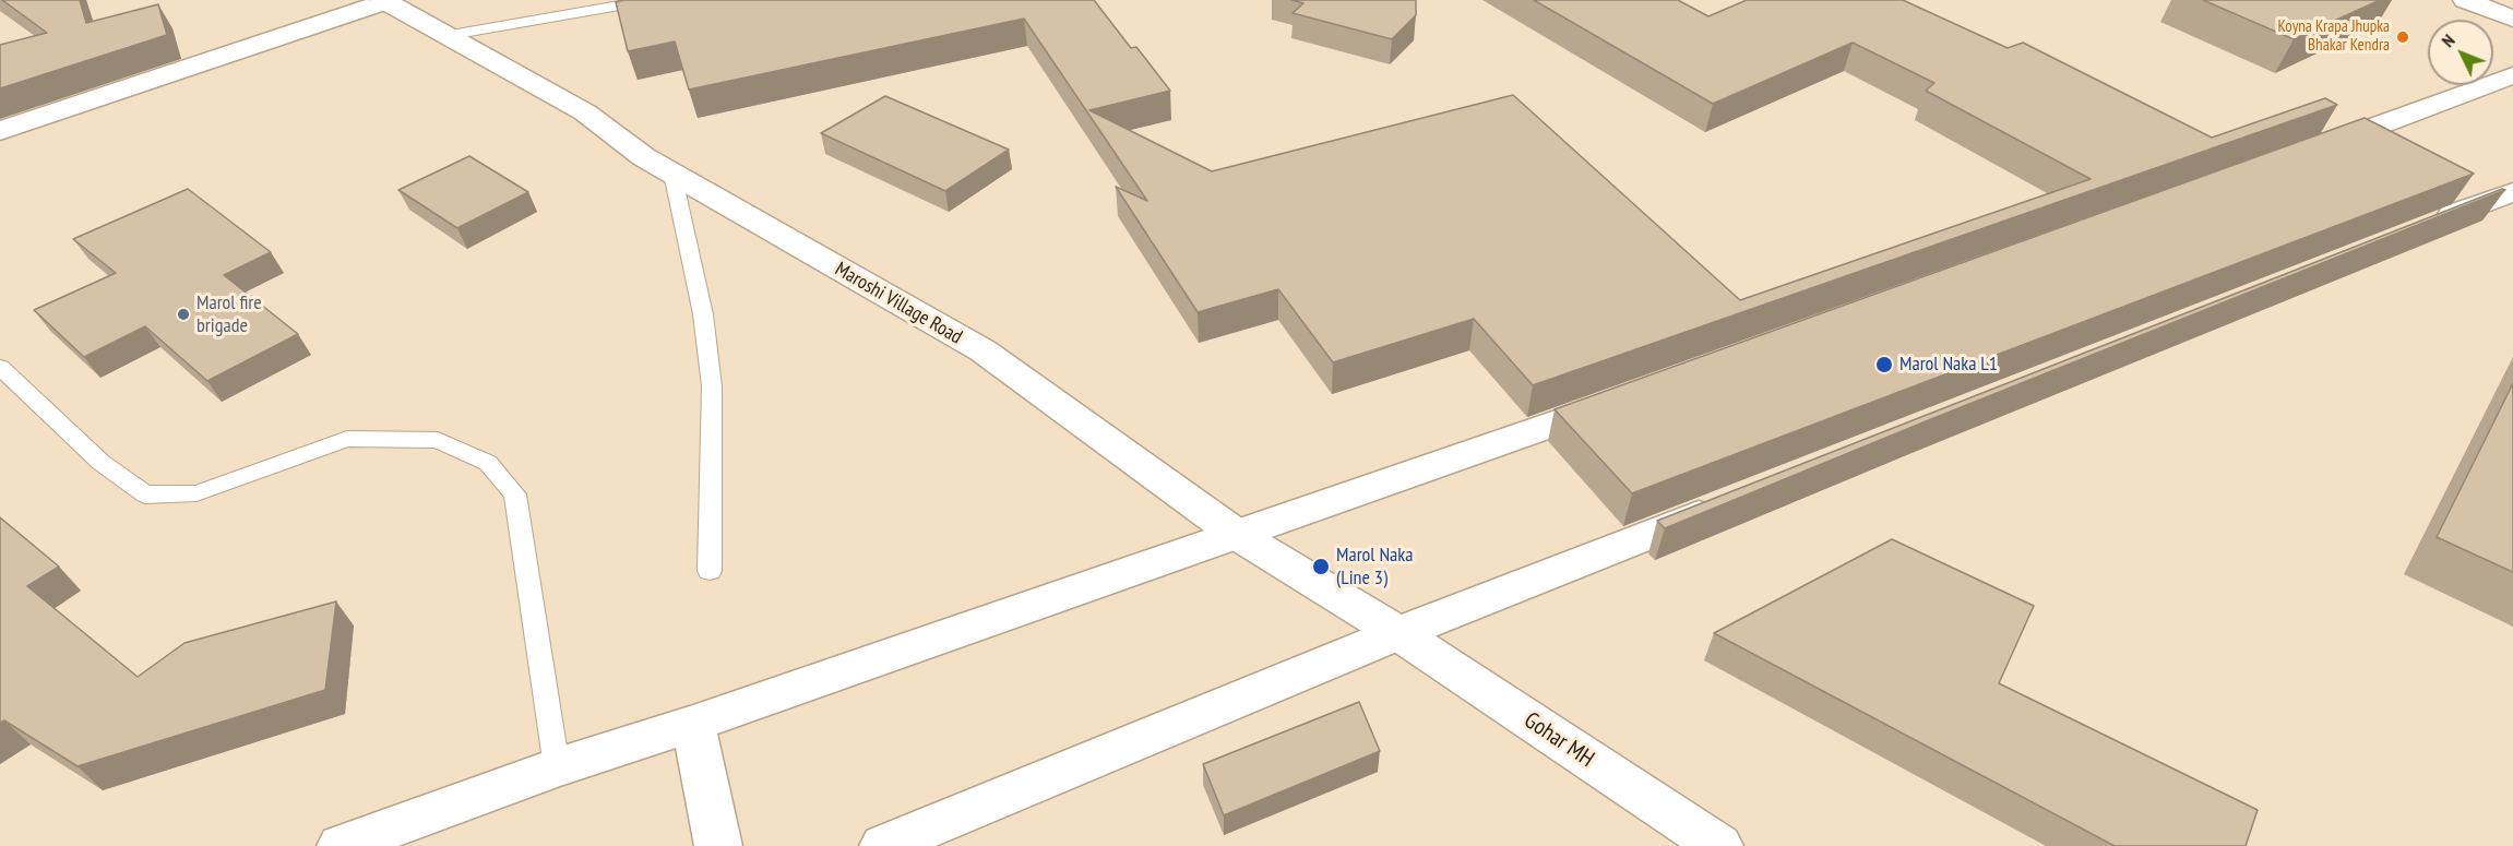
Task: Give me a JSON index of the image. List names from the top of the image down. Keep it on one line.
{"streets":{"main road":["Maroshi Village Road","Gohar MH"]},"crossings":[["Maroshi Village Road","Gohar MH"]],"places":["Koyna Krapa Jhupka Bhakar Kendra","Marol fire brigade","Marol Naka L1","Marol Naka (Line 3)"],"north":"top left"}
